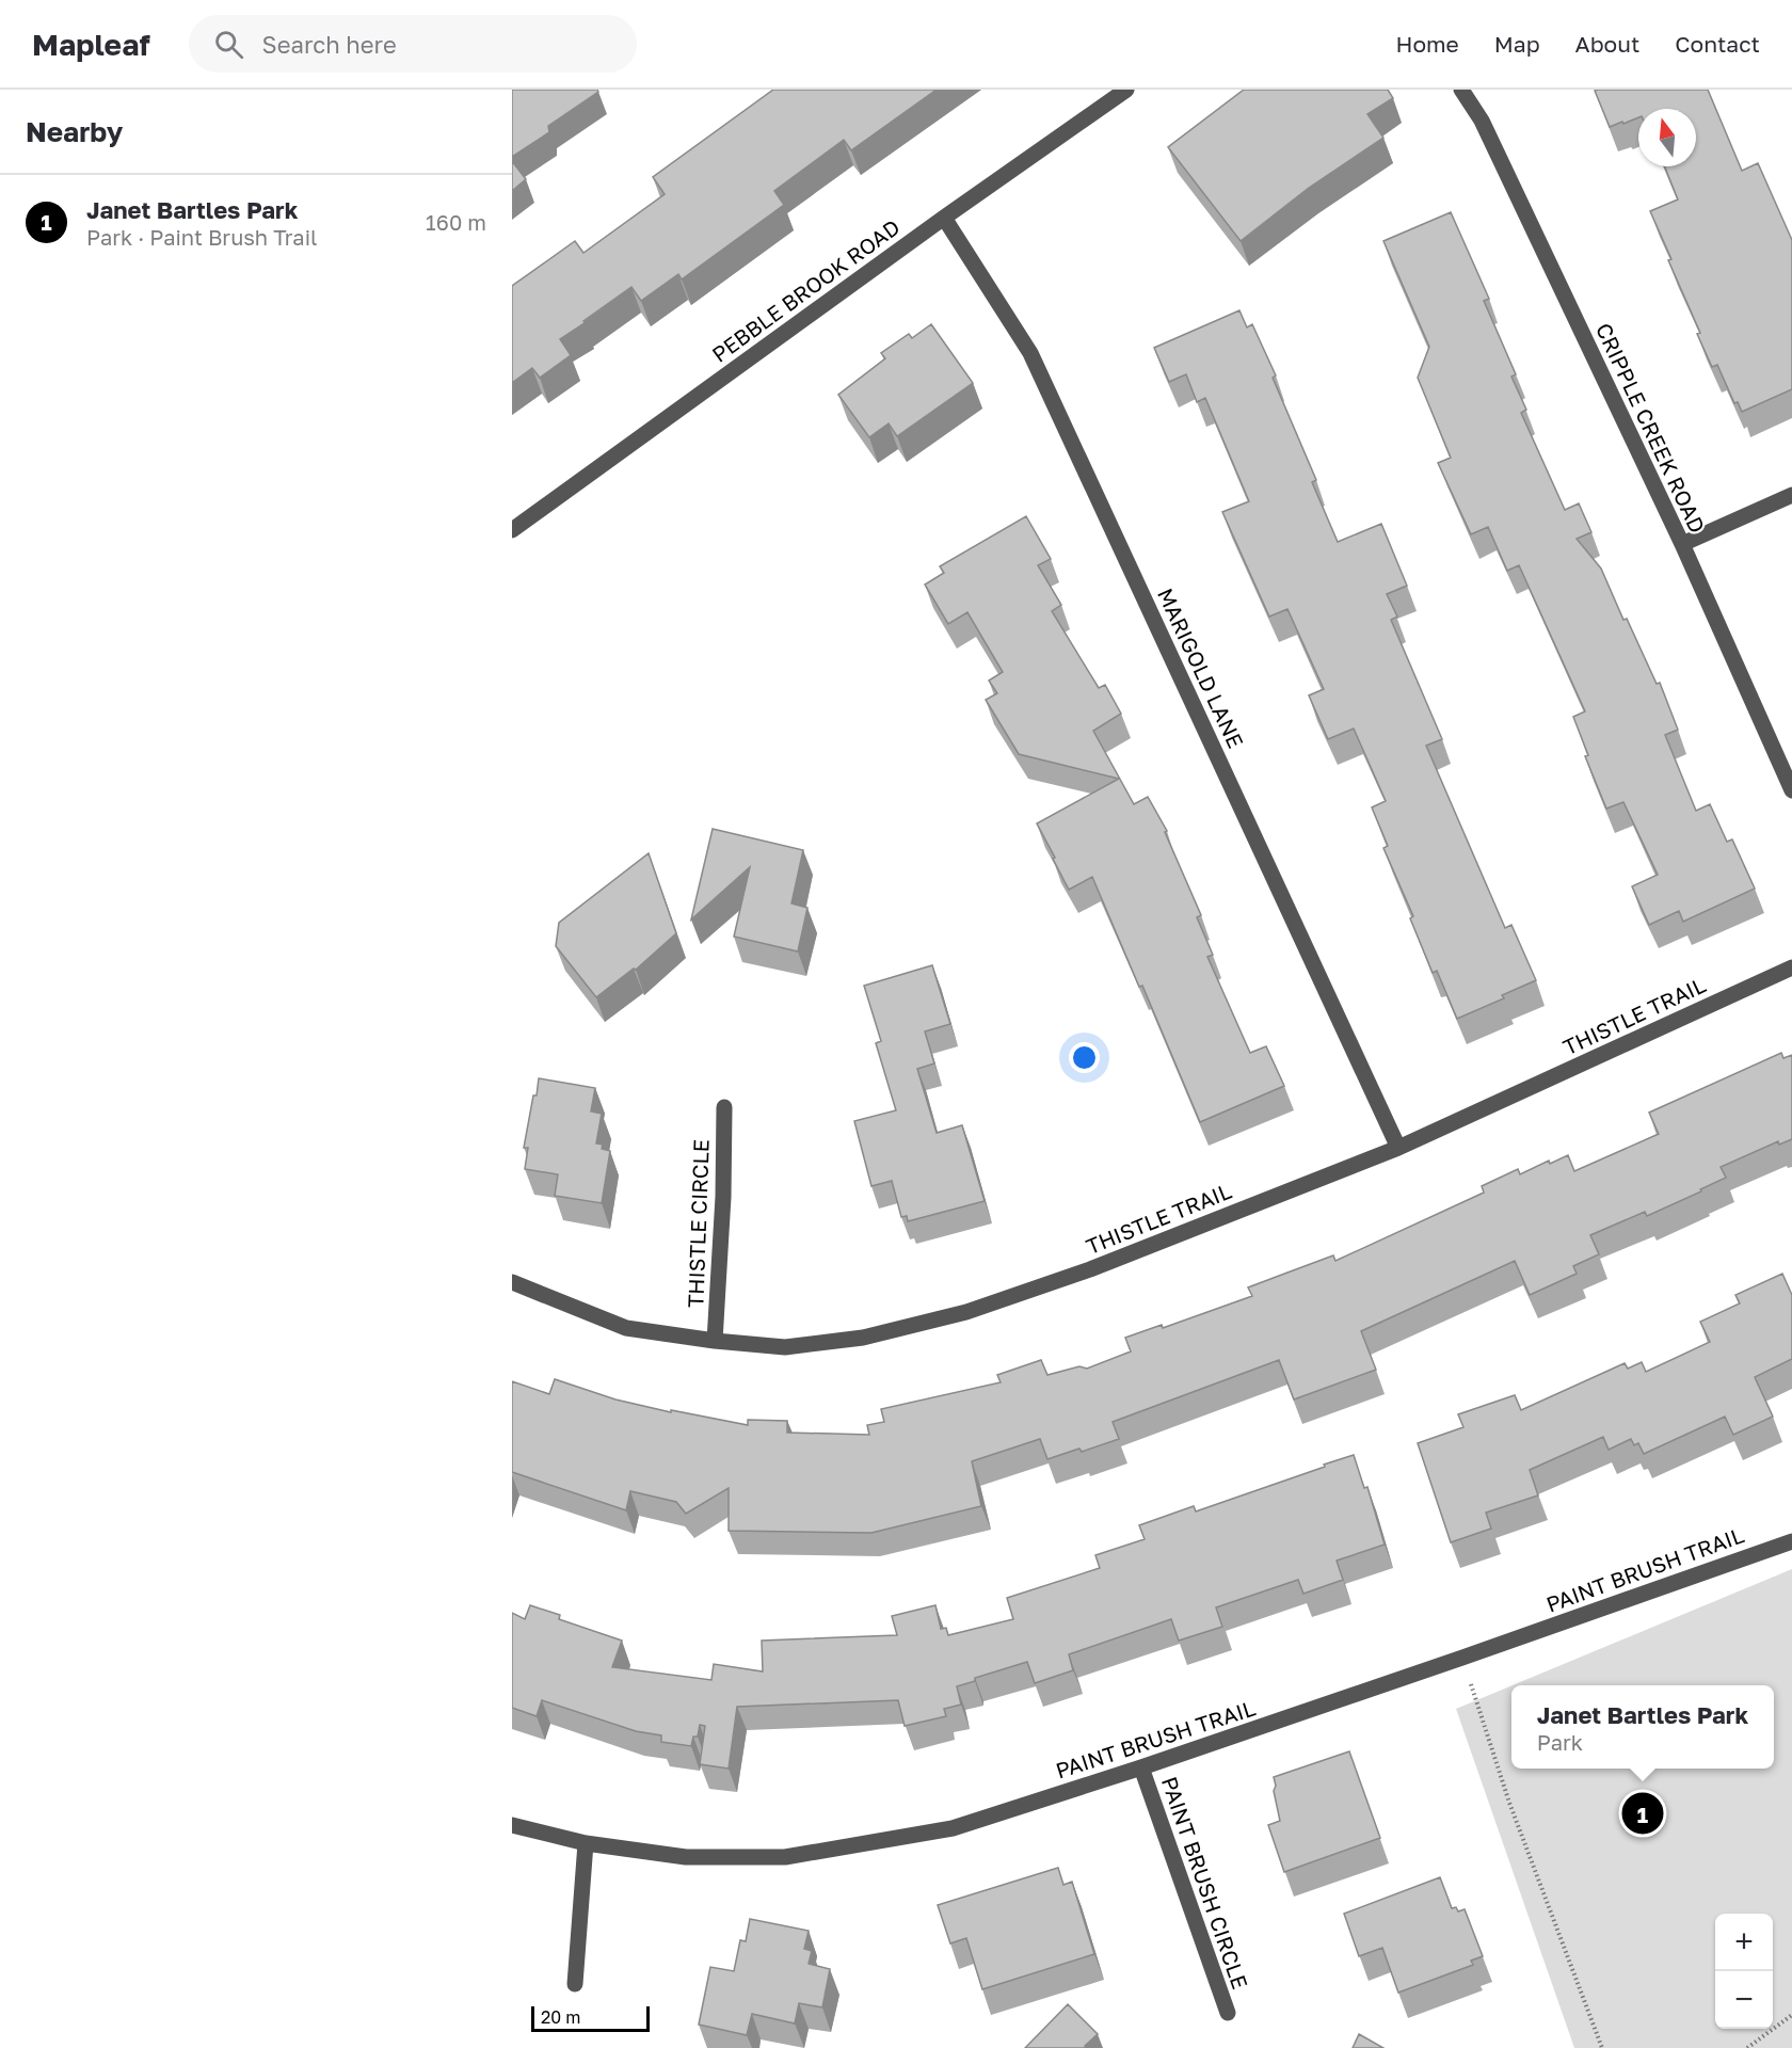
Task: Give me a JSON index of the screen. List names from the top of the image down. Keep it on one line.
{"streets":{"street":["PEBBLE BROOK ROAD","CRIPPLE CREEK ROAD","MARIGOLD LANE","THISTLE TRAIL","THISTLE CIRCLE","PAINT BRUSH TRAIL","PAINT BRUSH CIRCLE"]},"crossings":[["PEBBLE BROOK ROAD","MARIGOLD LANE"],["MARIGOLD LANE","THISTLE TRAIL"],["THISTLE TRAIL","THISTLE CIRCLE"],["PAINT BRUSH TRAIL","PAINT BRUSH CIRCLE"]],"scale_bar":"20 m","north":"top","page":{"header":"Mapleaf","search":"Search here","nav":["Home","Map","About","Contact"],"heading":"Nearby","list":[{"mark":"1","name":"Janet Bartles Park","note":"Park · Paint Brush Trail","value":"160 m"}],"popup":["Janet Bartles Park","Park"],"pins":"1","map_buttons":["+","−"],"scale":"20 m"}}
